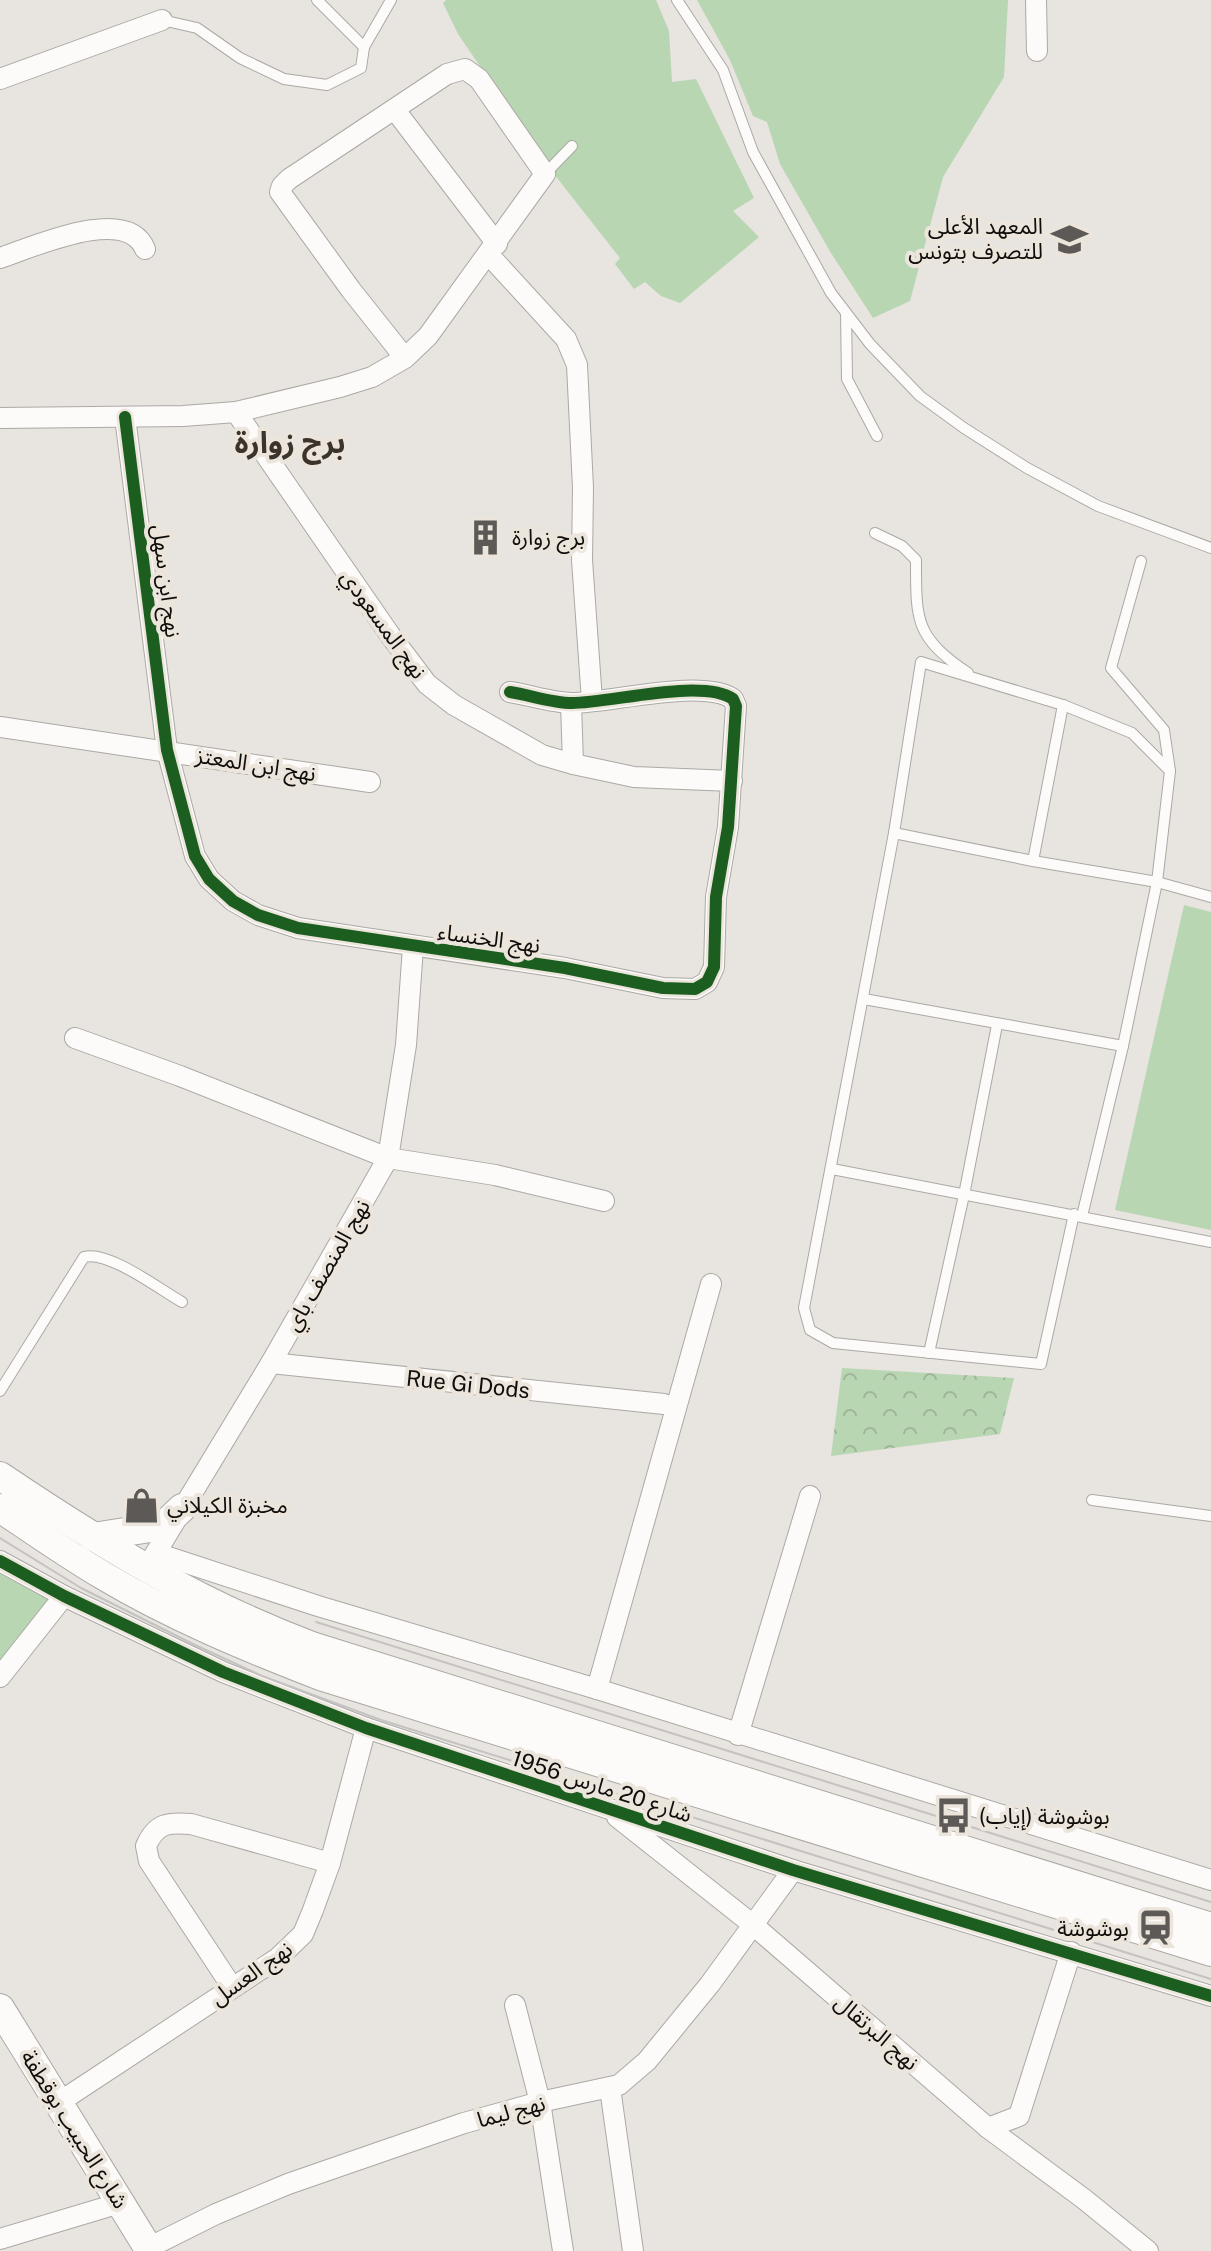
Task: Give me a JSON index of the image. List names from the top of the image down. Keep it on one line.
{"streets":{"main road":["شارع 20 مارس 1956","شارع الحبيب بوقطفة"],"street":["نهج ابن سهل","نهج المسعودي","نهج ابن المعتز","نهج الخنساء","نهج المنصف باي","Rue Gi Dods","نهج العسل","نهج البرتقال","نهج ليما"]},"crossings":[["نهج ابن سهل","نهج ابن المعتز"],["نهج ابن سهل","نهج الخنساء"],["نهج المسعودي","نهج الخنساء"],["نهج ابن المعتز","نهج الخنساء"],["نهج الخنساء","نهج المنصف باي"],["نهج المنصف باي","Rue Gi Dods"],["نهج المنصف باي","شارع 20 مارس 1956"],["شارع 20 مارس 1956","نهج العسل"],["شارع 20 مارس 1956","نهج البرتقال"],["شارع 20 مارس 1956","نهج ليما"],["نهج العسل","شارع الحبيب بوقطفة"],["نهج البرتقال","نهج ليما"],["نهج ليما","شارع الحبيب بوقطفة"]],"districts":["برج زوارة"],"places":{"school or university":["المعهد الأعلى للتصرف بتونس"],"building":["برج زوارة"],"shop":["مخبزة الكيلاني"],"bus stop":["بوشوشة (إياب)"],"station":["بوشوشة"]}}
